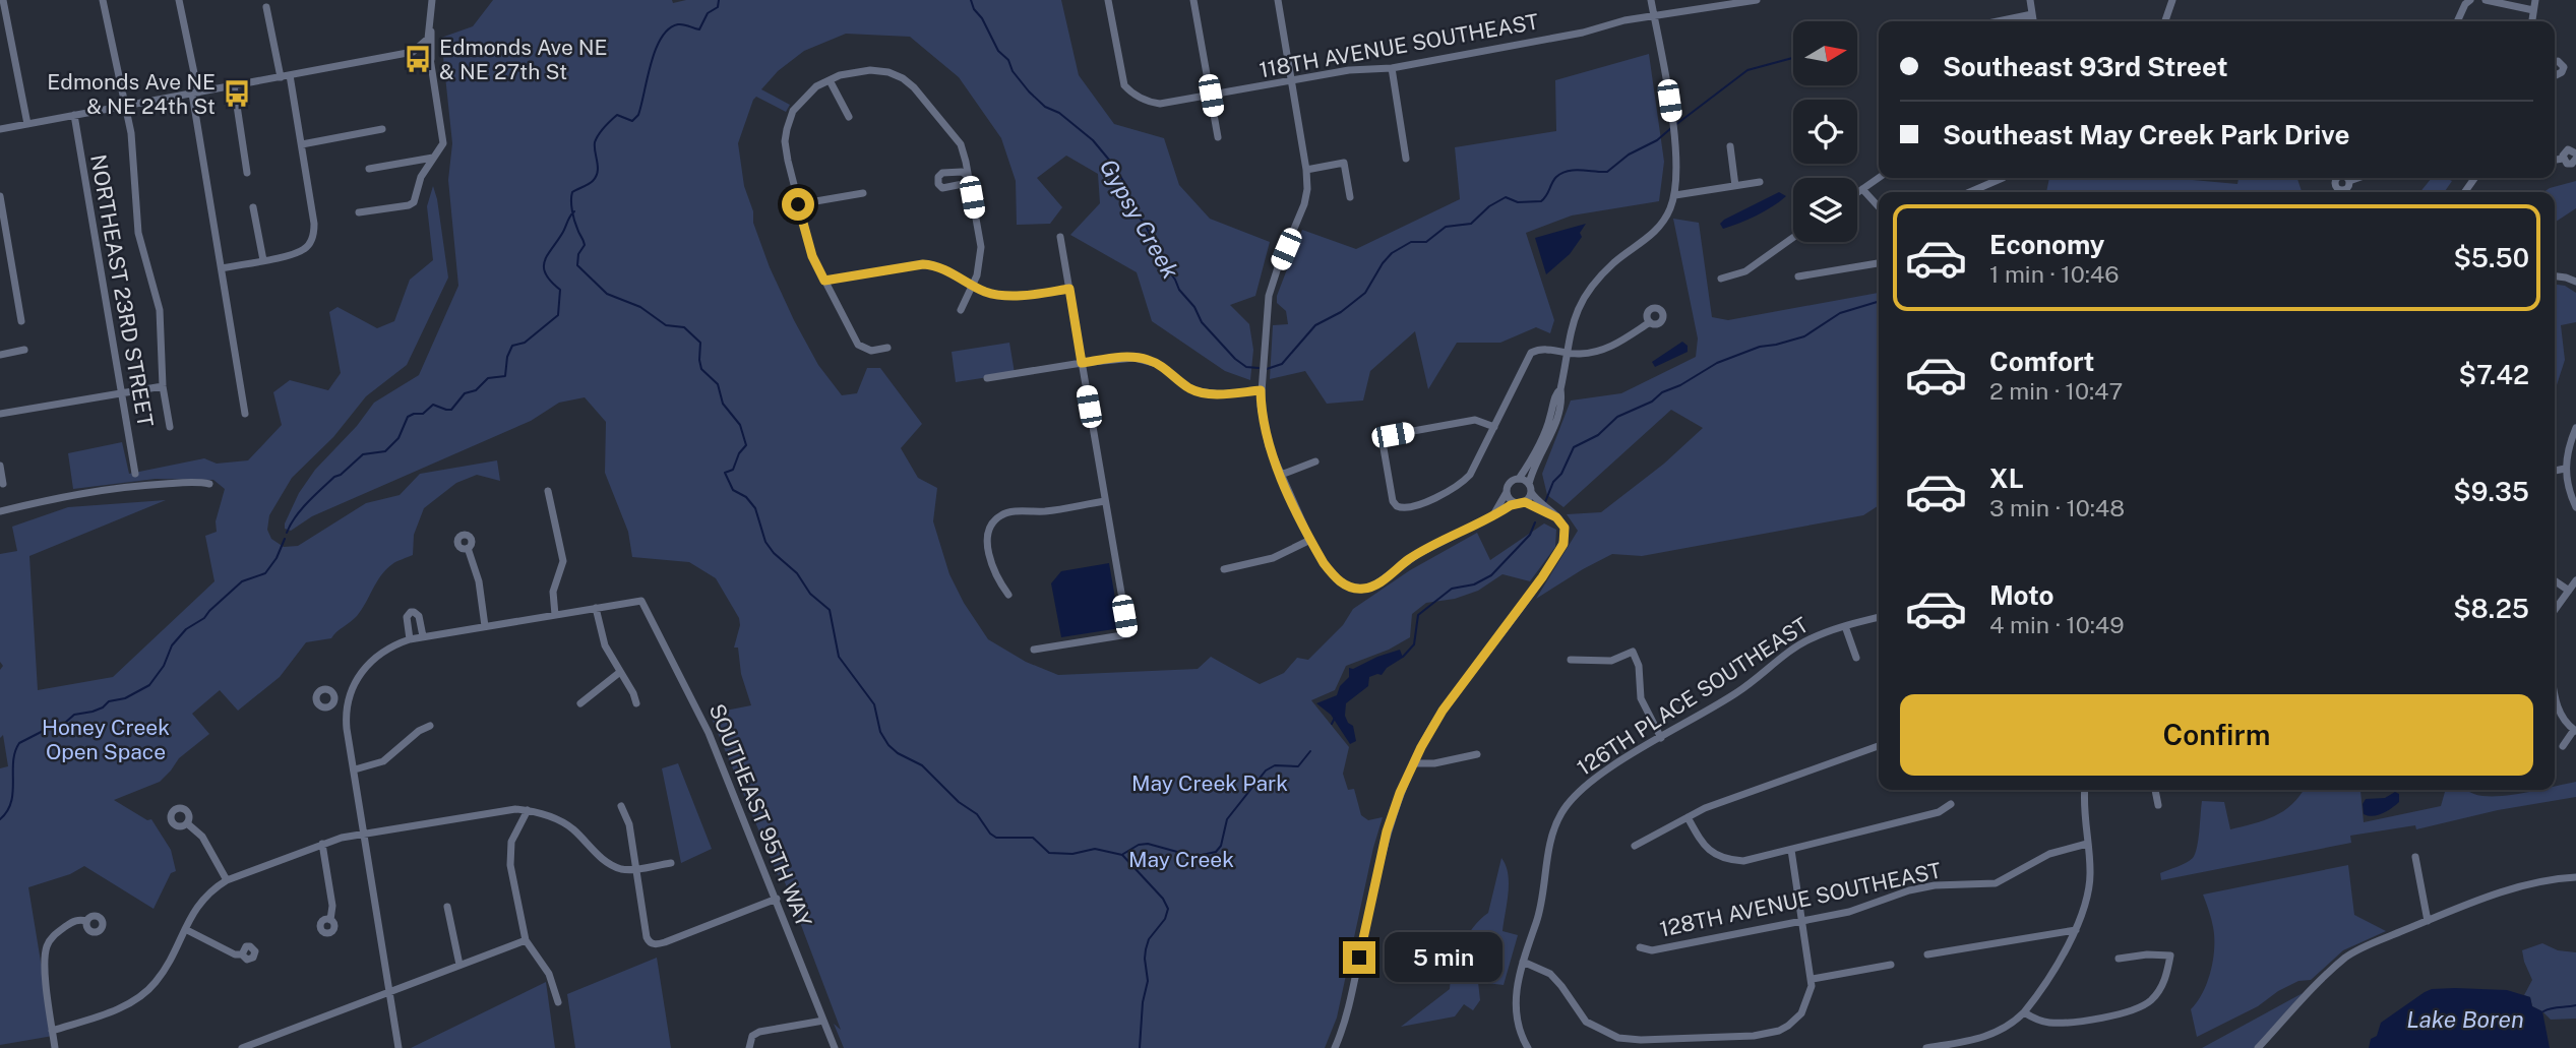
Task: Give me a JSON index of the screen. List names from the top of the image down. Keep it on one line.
{"streets":{"street":["118TH AVENUE SOUTHEAST","NORTHEAST 23RD STREET","126TH PLACE SOUTHEAST","SOUTHEAST 95TH WAY","128TH AVENUE SOUTHEAST"]},"water":["Gypsy Creek","Lake Boren"],"parks":["Honey Creek Open Space","May Creek Park","May Creek"],"places":{"bus stop":["Edmonds Ave NE & NE 27th St","Edmonds Ave NE & NE 24th St"]},"north":"right","page":{"banner":["Southeast 93rd Street","Southeast May Creek Park Drive"],"list":[{"name":"Economy","note":"1 min · 10:46","value":"$5.50"},{"name":"Comfort","note":"2 min · 10:47","value":"$7.42"},{"name":"XL","note":"3 min · 10:48","value":"$9.35"},{"name":"Moto","note":"4 min · 10:49","value":"$8.25"}],"buttons":"Confirm","bubble":"5 min"}}
